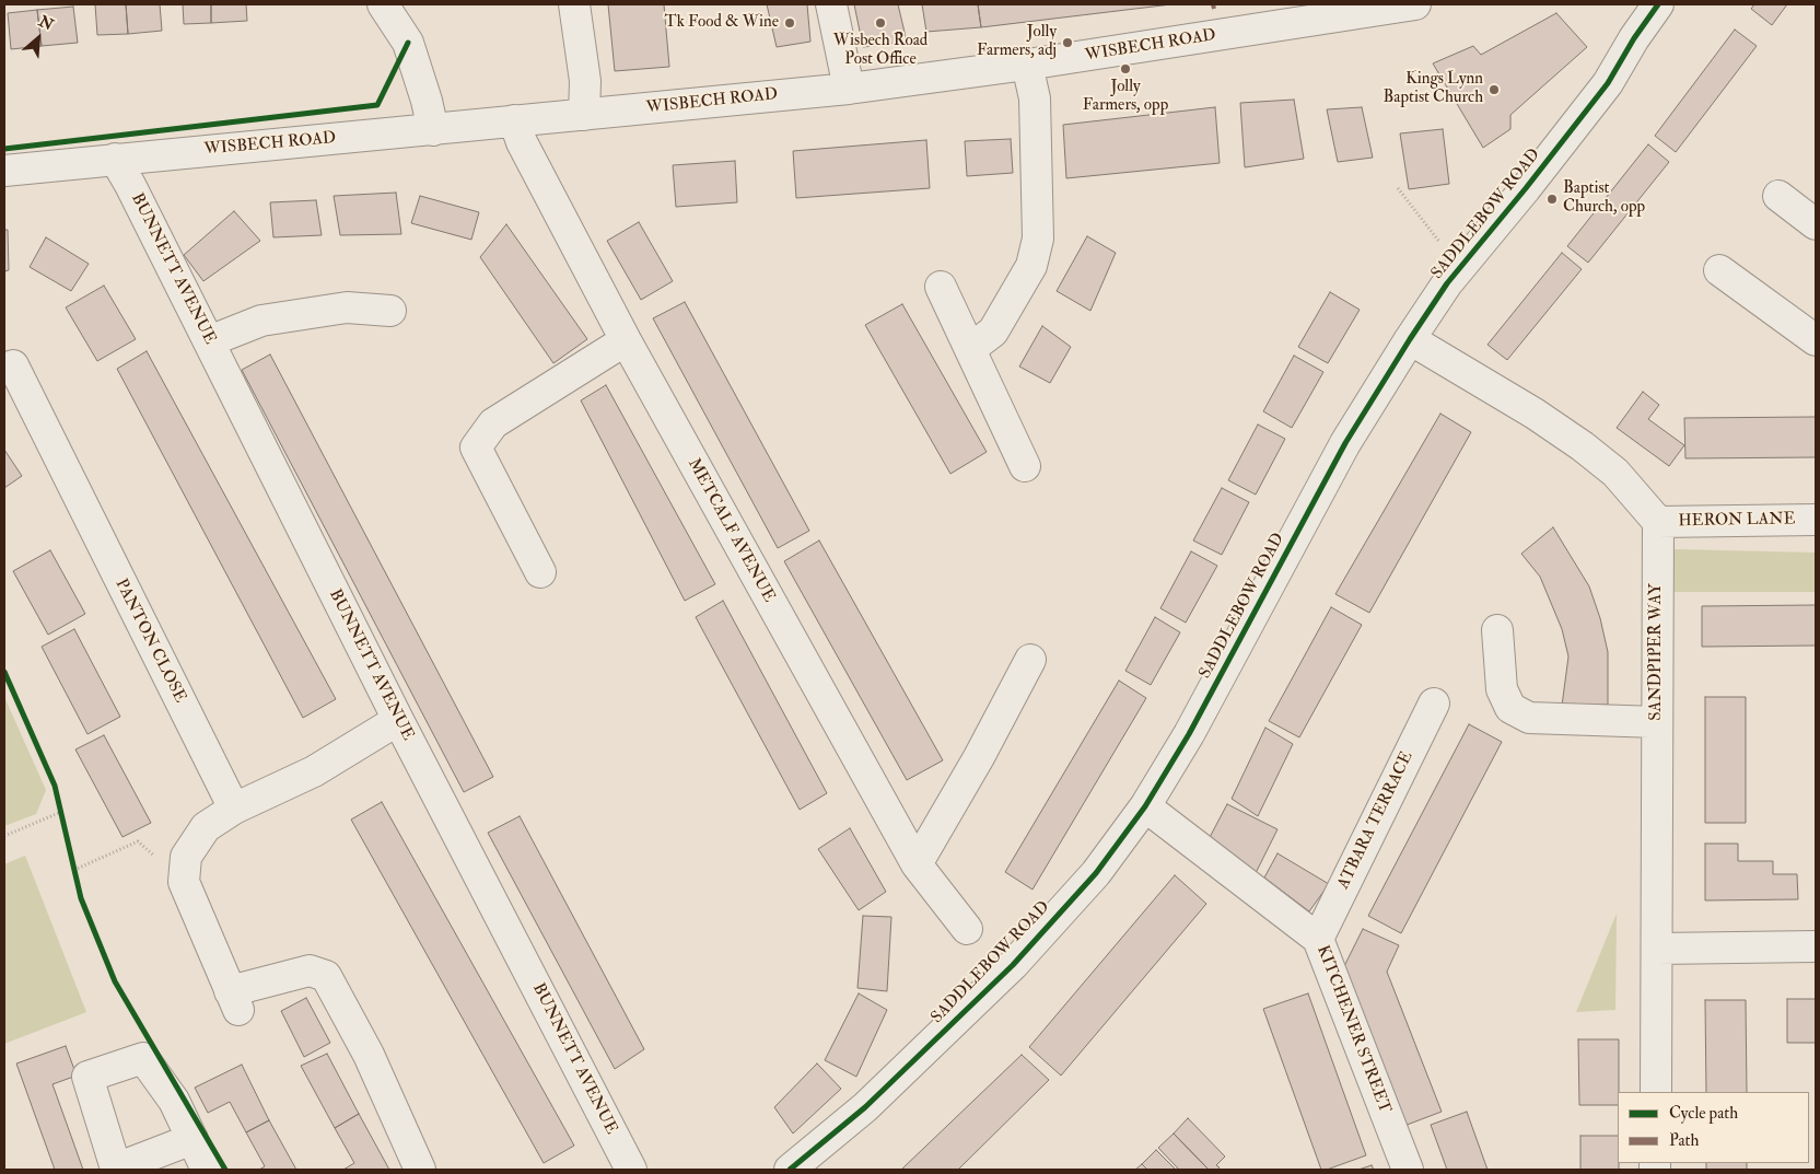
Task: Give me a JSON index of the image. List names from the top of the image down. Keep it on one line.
{"streets":{"street":["WISBECH ROAD","SADDLEBOW ROAD","BUNNETT AVENUE","HERON LANE","METCALF AVENUE","PANTON CLOSE","SANDPIPER WAY","ATBARA TERRACE","KITCHENER STREET"]},"crossings":[["WISBECH ROAD","BUNNETT AVENUE"],["WISBECH ROAD","METCALF AVENUE"],["SADDLEBOW ROAD","KITCHENER STREET"],["HERON LANE","SANDPIPER WAY"],["ATBARA TERRACE","KITCHENER STREET"]],"places":["Tk Food & Wine","Wisbech Road Post Office","Jolly Farmers, adj","Jolly Farmers, opp","Kings Lynn Baptist Church","Baptist Church, opp"],"legend":["Cycle path","Path"],"north":"top right"}
